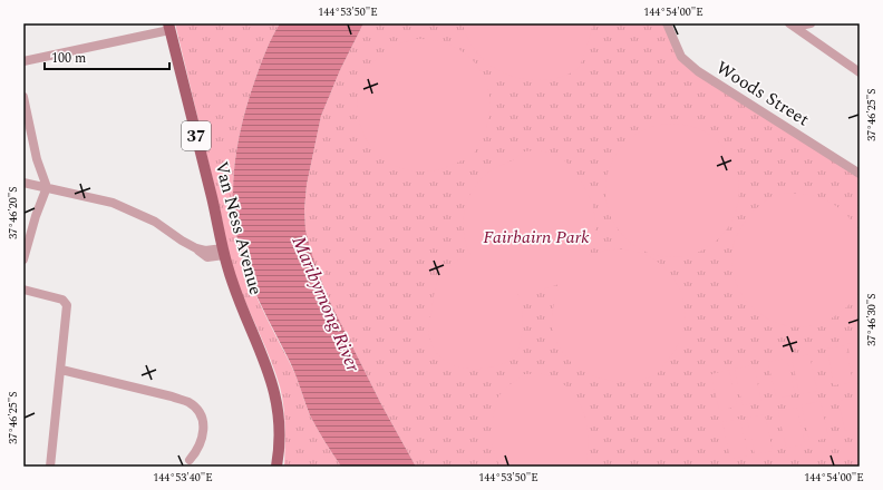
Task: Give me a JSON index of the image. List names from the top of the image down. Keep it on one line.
{"streets":{"main road":["37","Van Ness Avenue"],"street":["Woods Street"]},"water":["Maribyrnong River"],"parks":["Fairbairn Park"],"scale_bar":"100 m","coordinates":["144°53'50\"E","144°54'00\"E","37°46'25\"S","37°46'20\"S","37°46'30\"S","144°53'40\"E"]}
